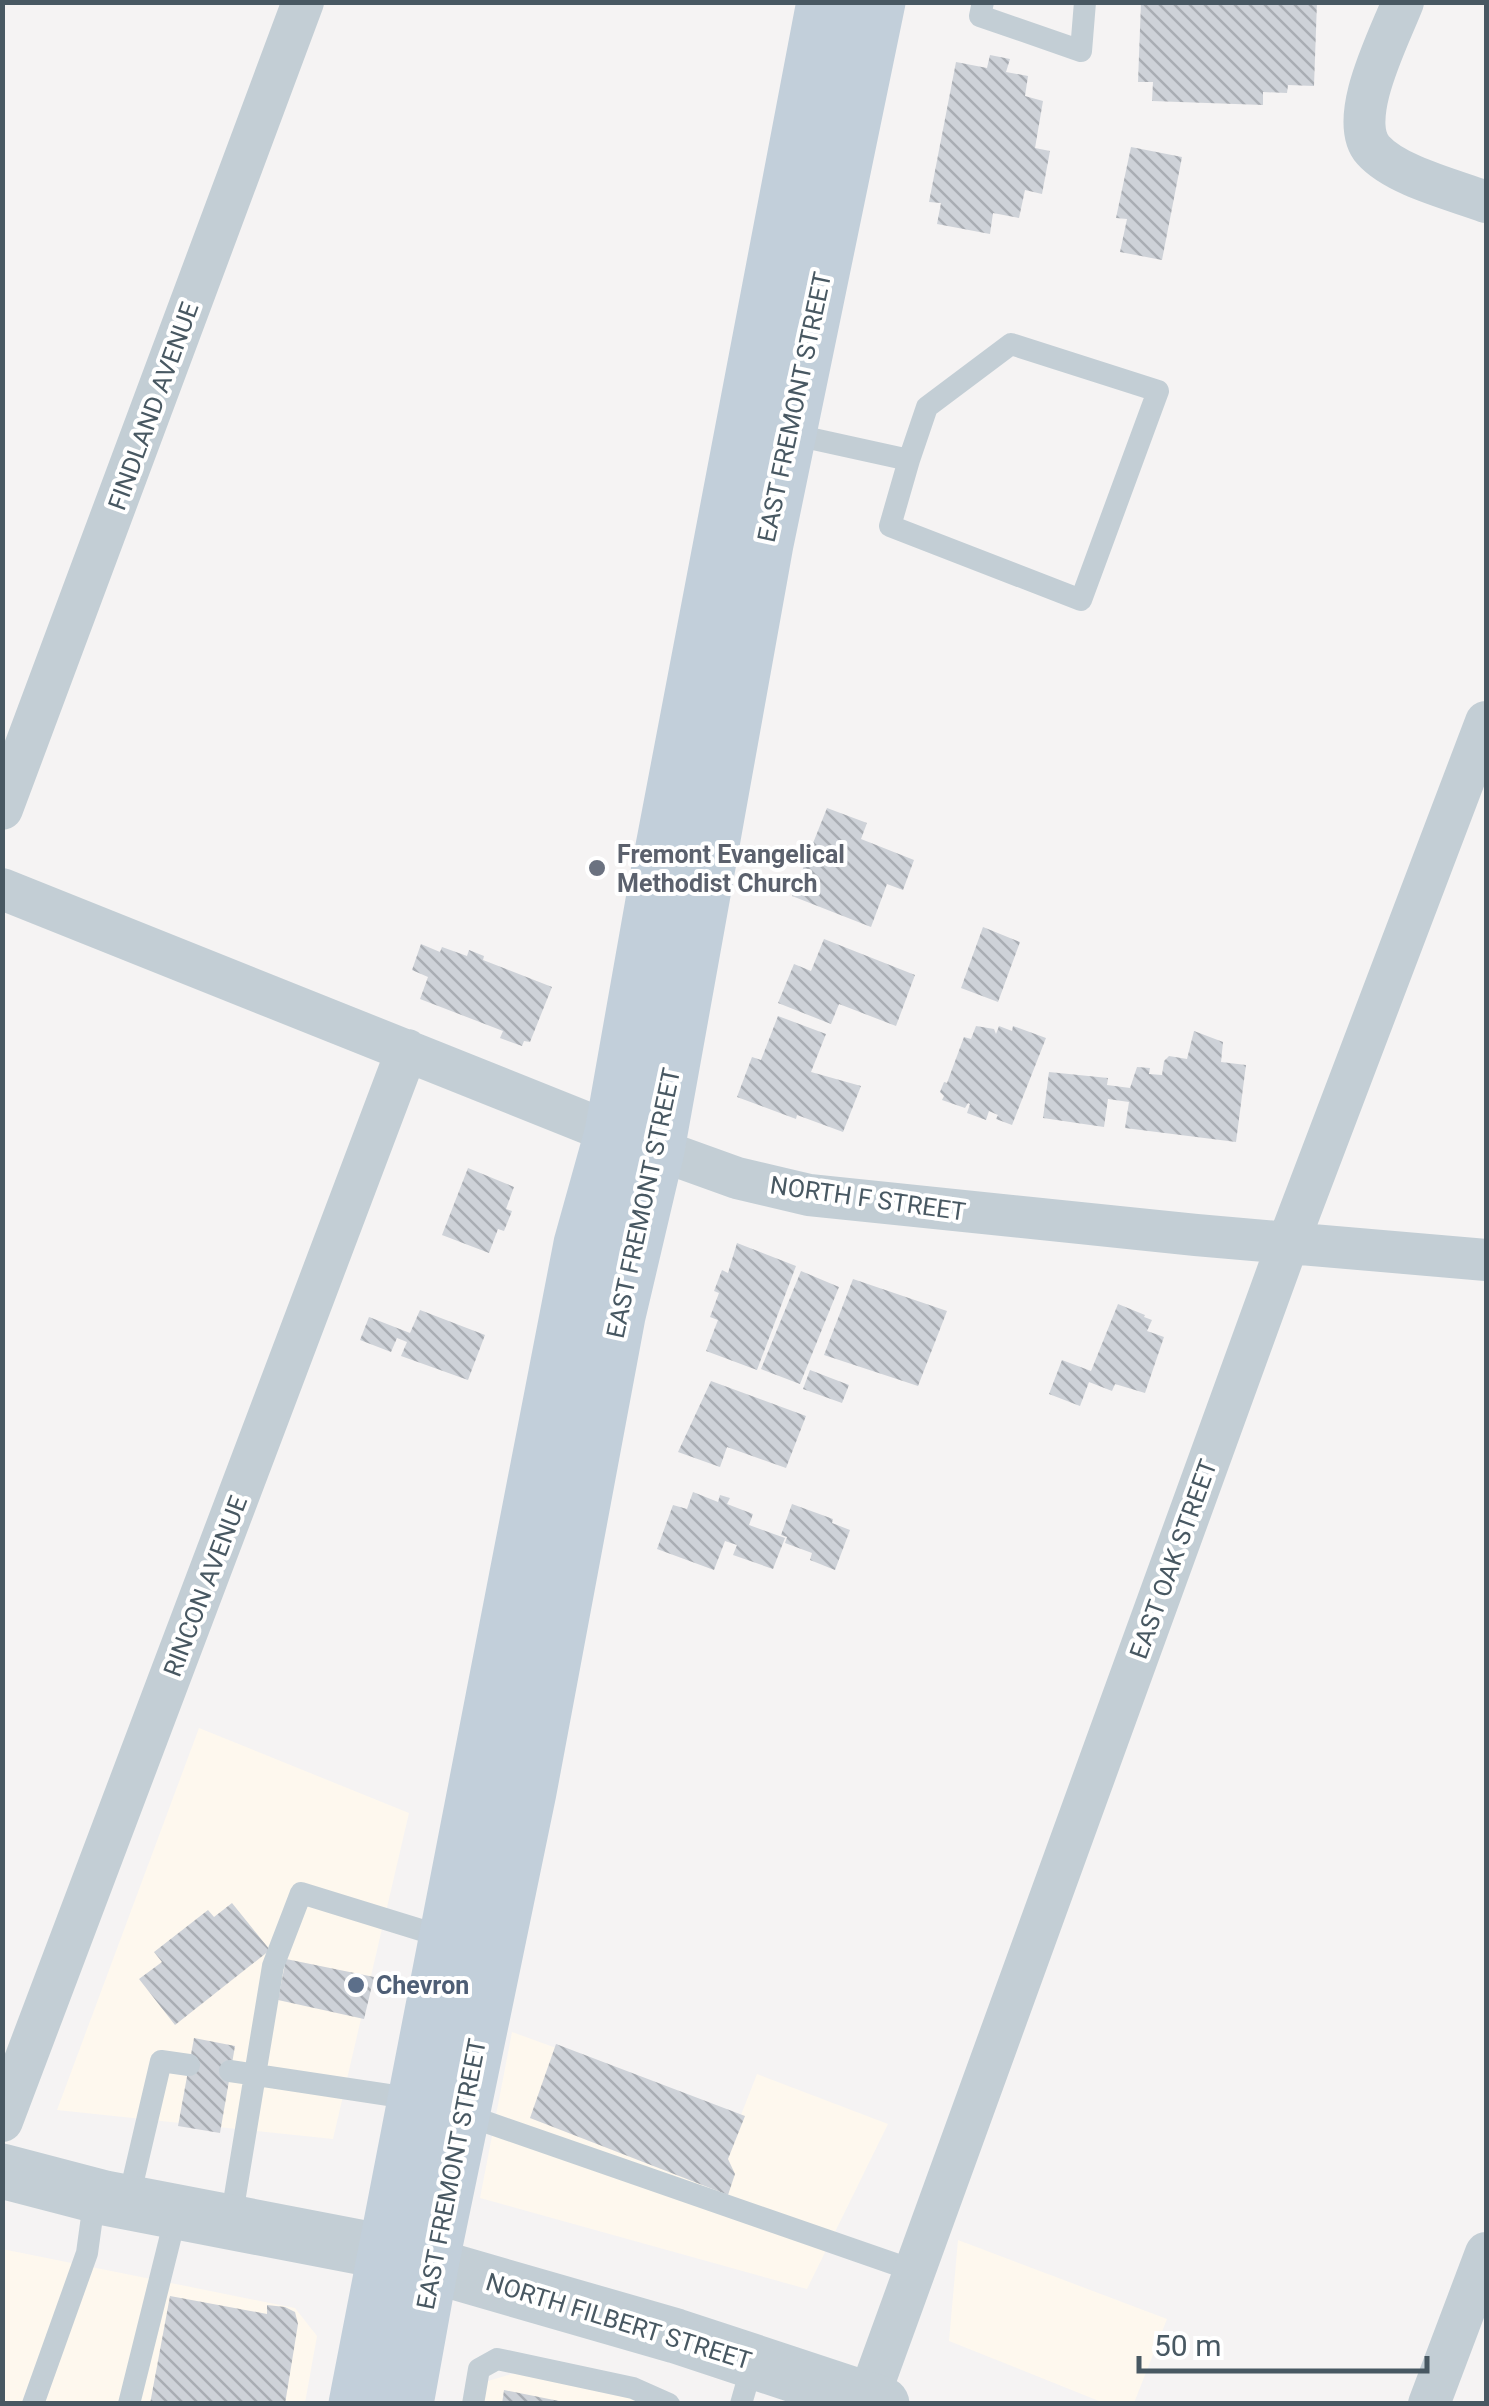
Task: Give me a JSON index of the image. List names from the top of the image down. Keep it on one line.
{"streets":{"main road":["EAST FREMONT STREET"],"street":["FINDLAND AVENUE","NORTH F STREET","EAST OAK STREET","RINCON AVENUE","NORTH FILBERT STREET"]},"crossings":[["EAST FREMONT STREET","NORTH F STREET"],["EAST FREMONT STREET","NORTH FILBERT STREET"],["NORTH F STREET","EAST OAK STREET"],["NORTH F STREET","RINCON AVENUE"],["EAST OAK STREET","NORTH FILBERT STREET"]],"places":["Fremont Evangelical Methodist Church","Chevron"],"scale_bar":"50 m"}
